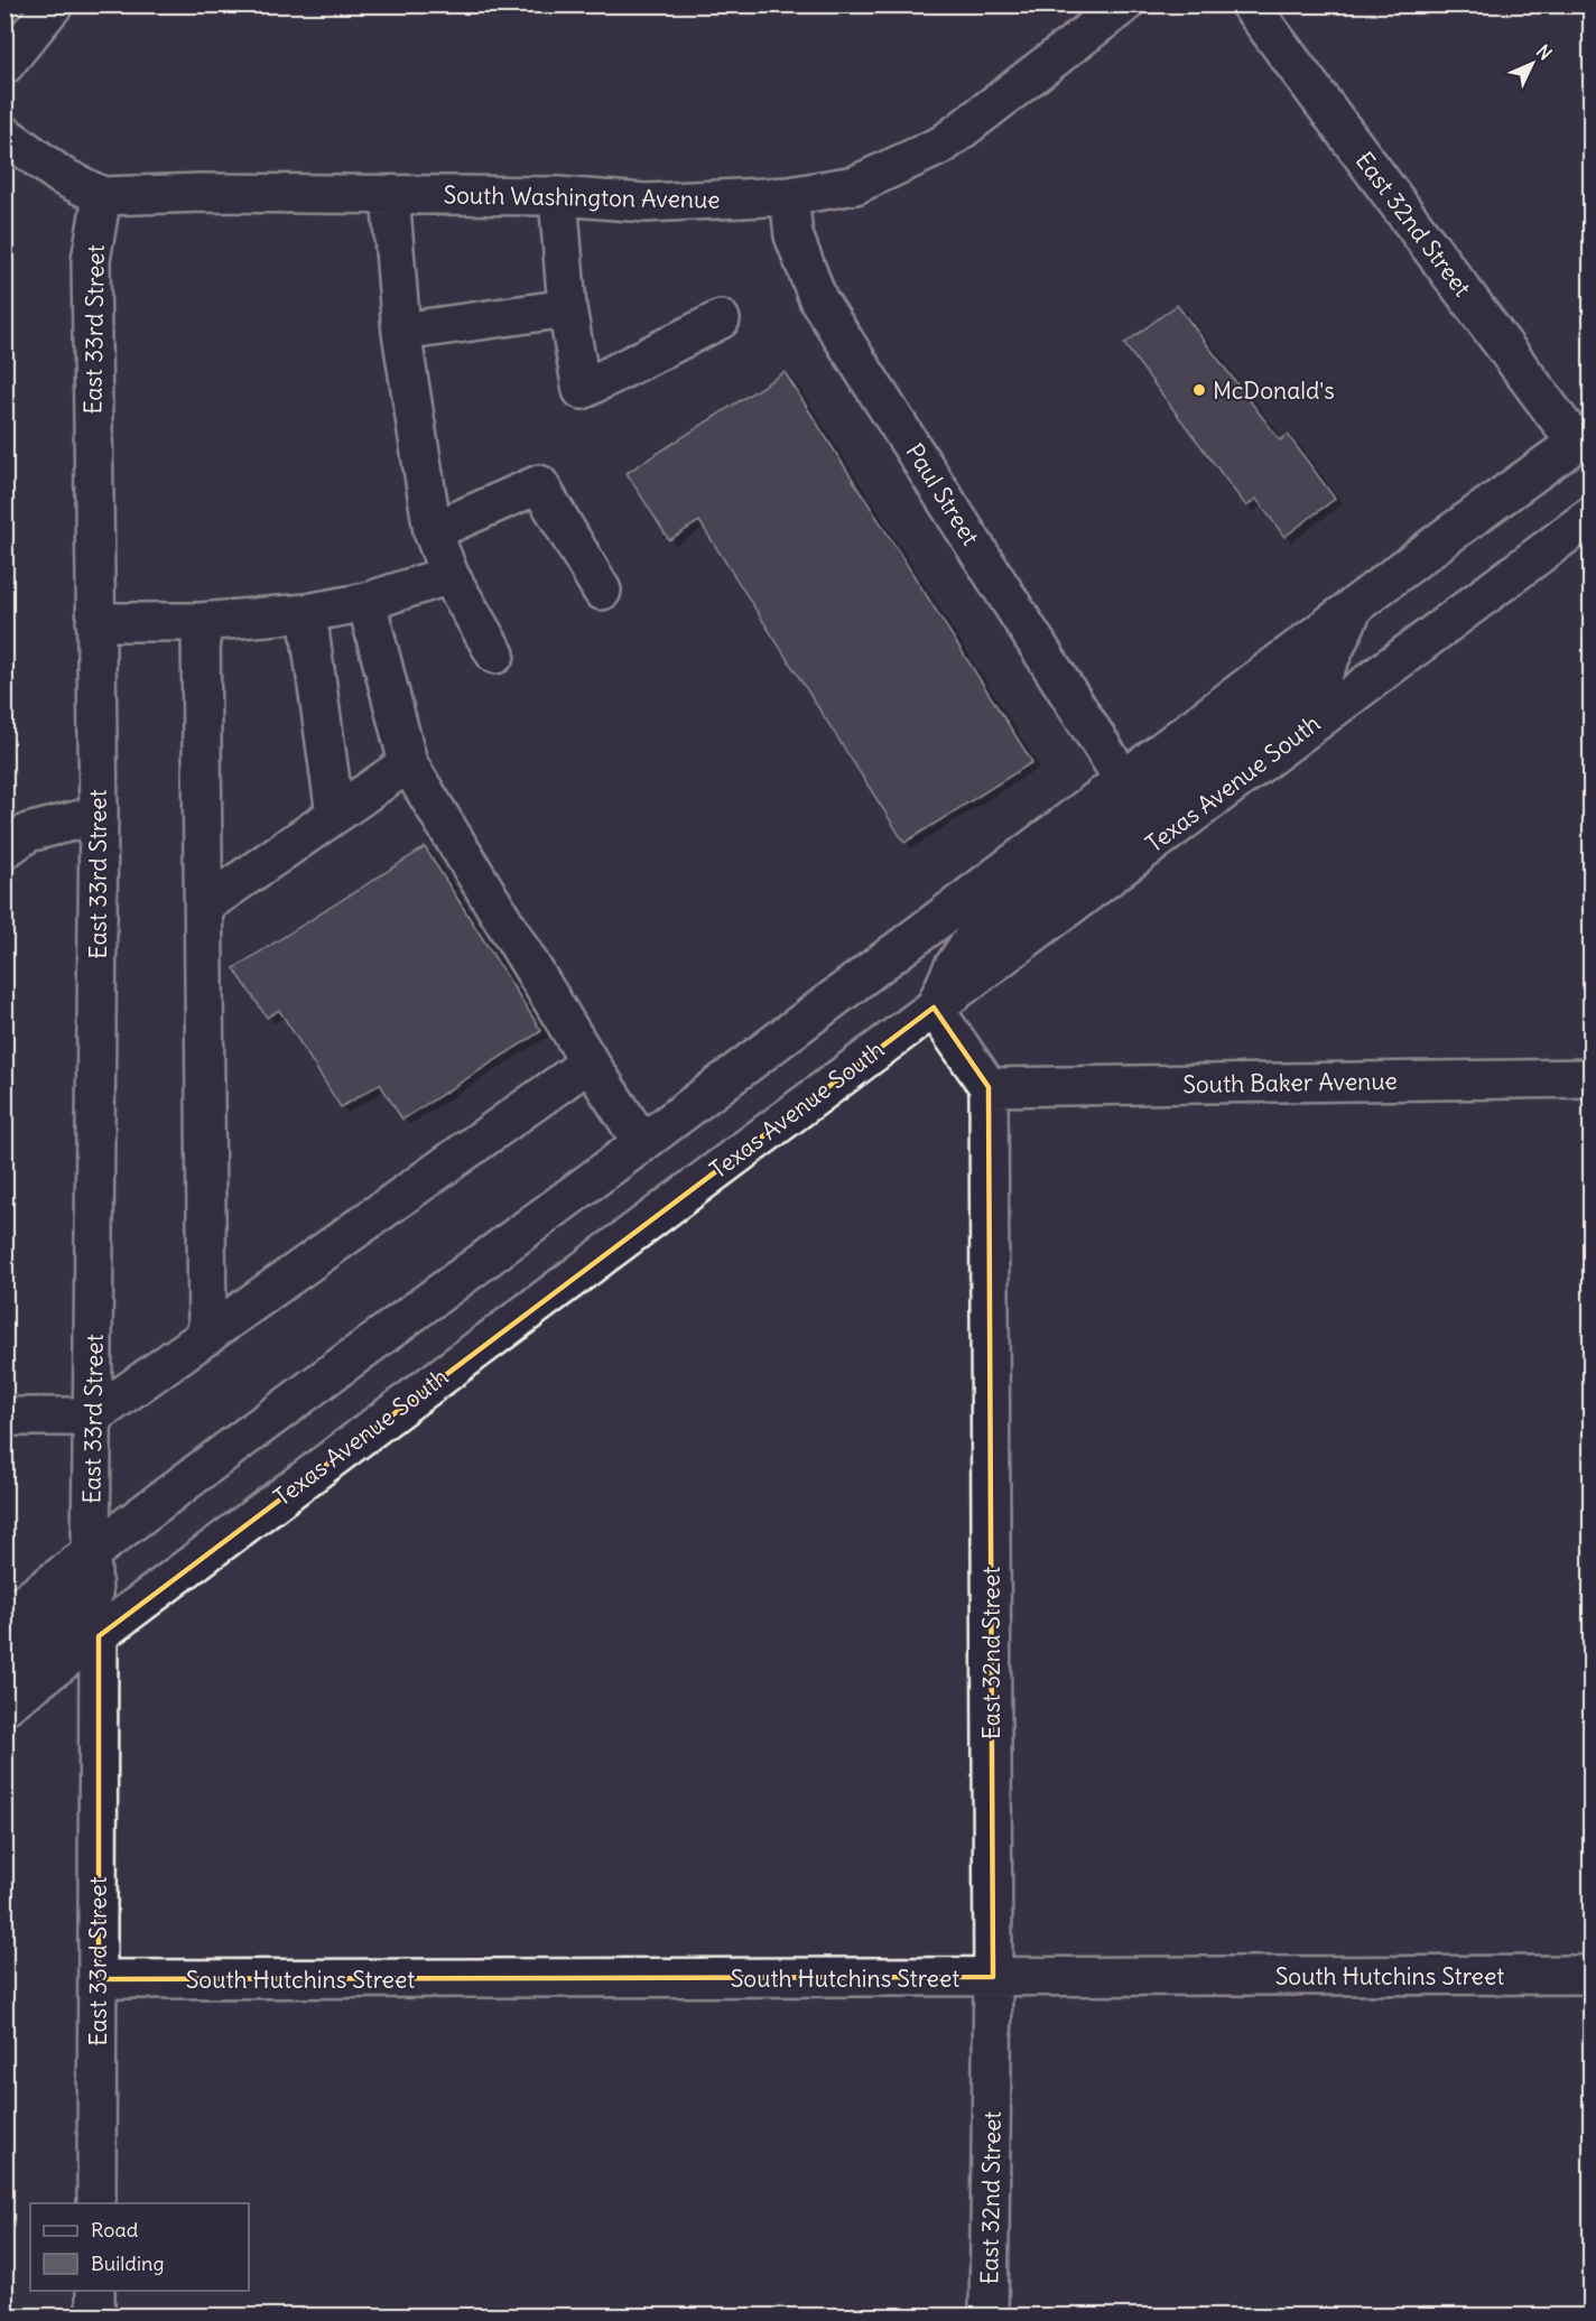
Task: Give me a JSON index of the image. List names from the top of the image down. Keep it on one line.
{"streets":{"street":["South Washington Avenue","East 32nd Street","East 33rd Street","Paul Street","Texas Avenue South","South Baker Avenue","South Hutchins Street"]},"crossings":[["South Washington Avenue","East 33rd Street"],["South Washington Avenue","Paul Street"],["East 32nd Street","South Baker Avenue"],["East 32nd Street","South Hutchins Street"],["East 33rd Street","Texas Avenue South"],["East 33rd Street","South Hutchins Street"]],"places":["McDonald's"],"legend":["Road","Building"],"north":"top right"}
